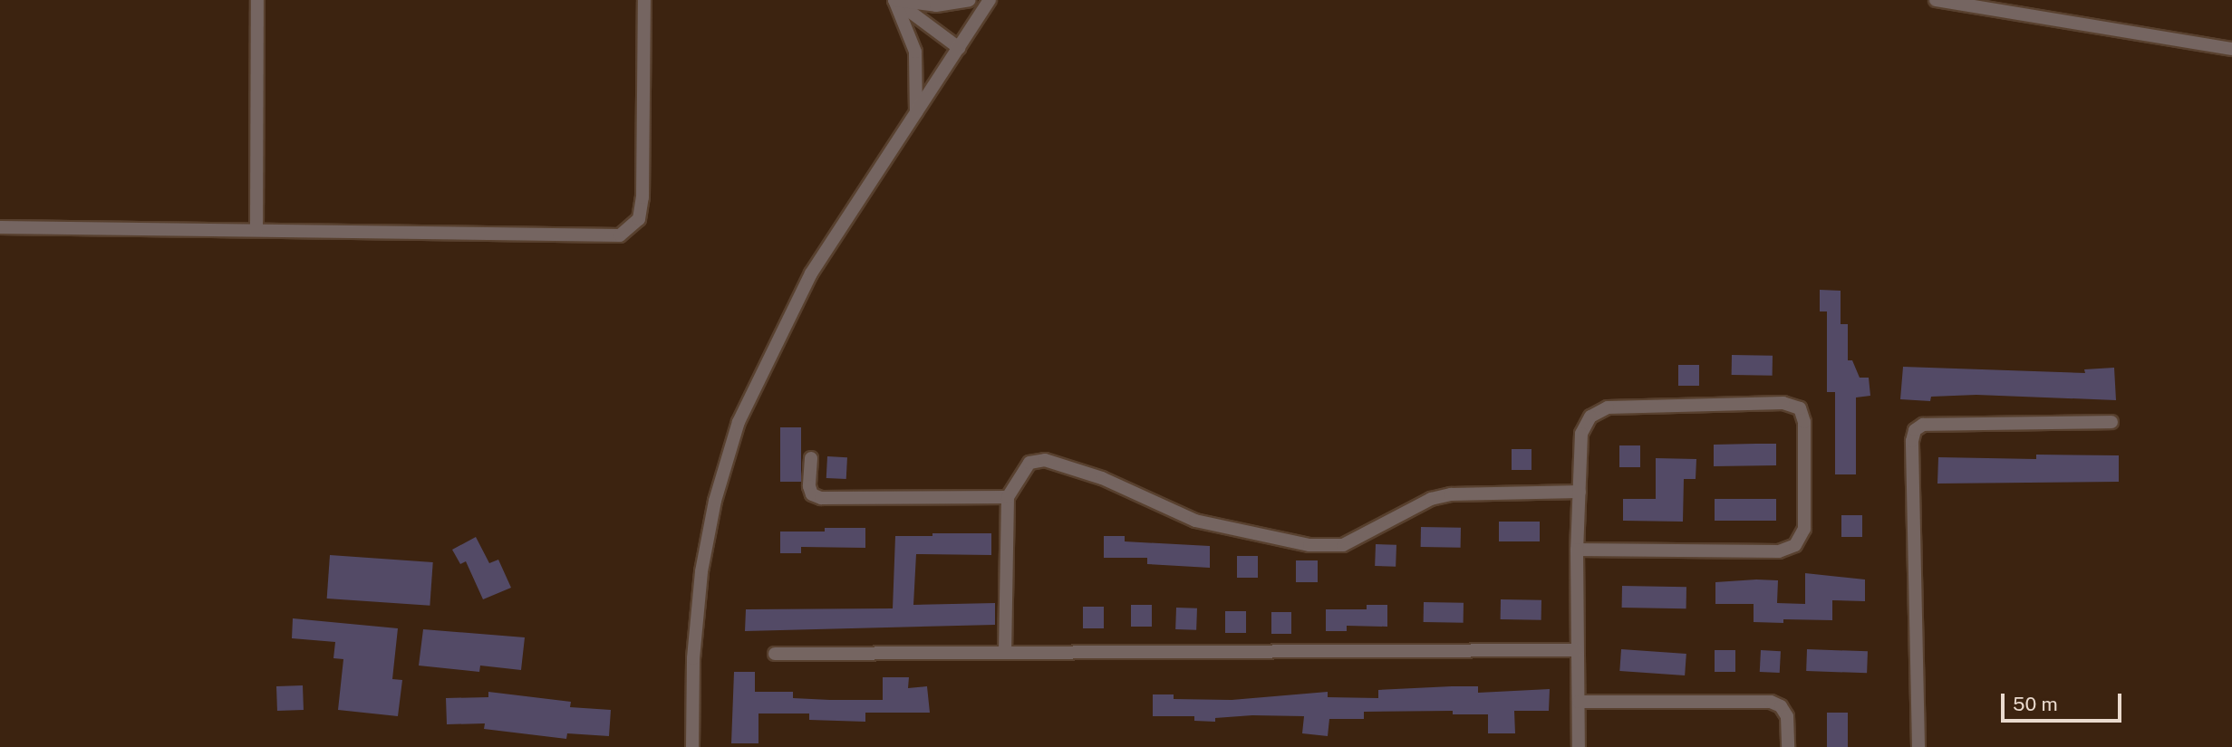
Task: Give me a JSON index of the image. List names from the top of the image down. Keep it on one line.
{"scale_bar":"50 m"}
